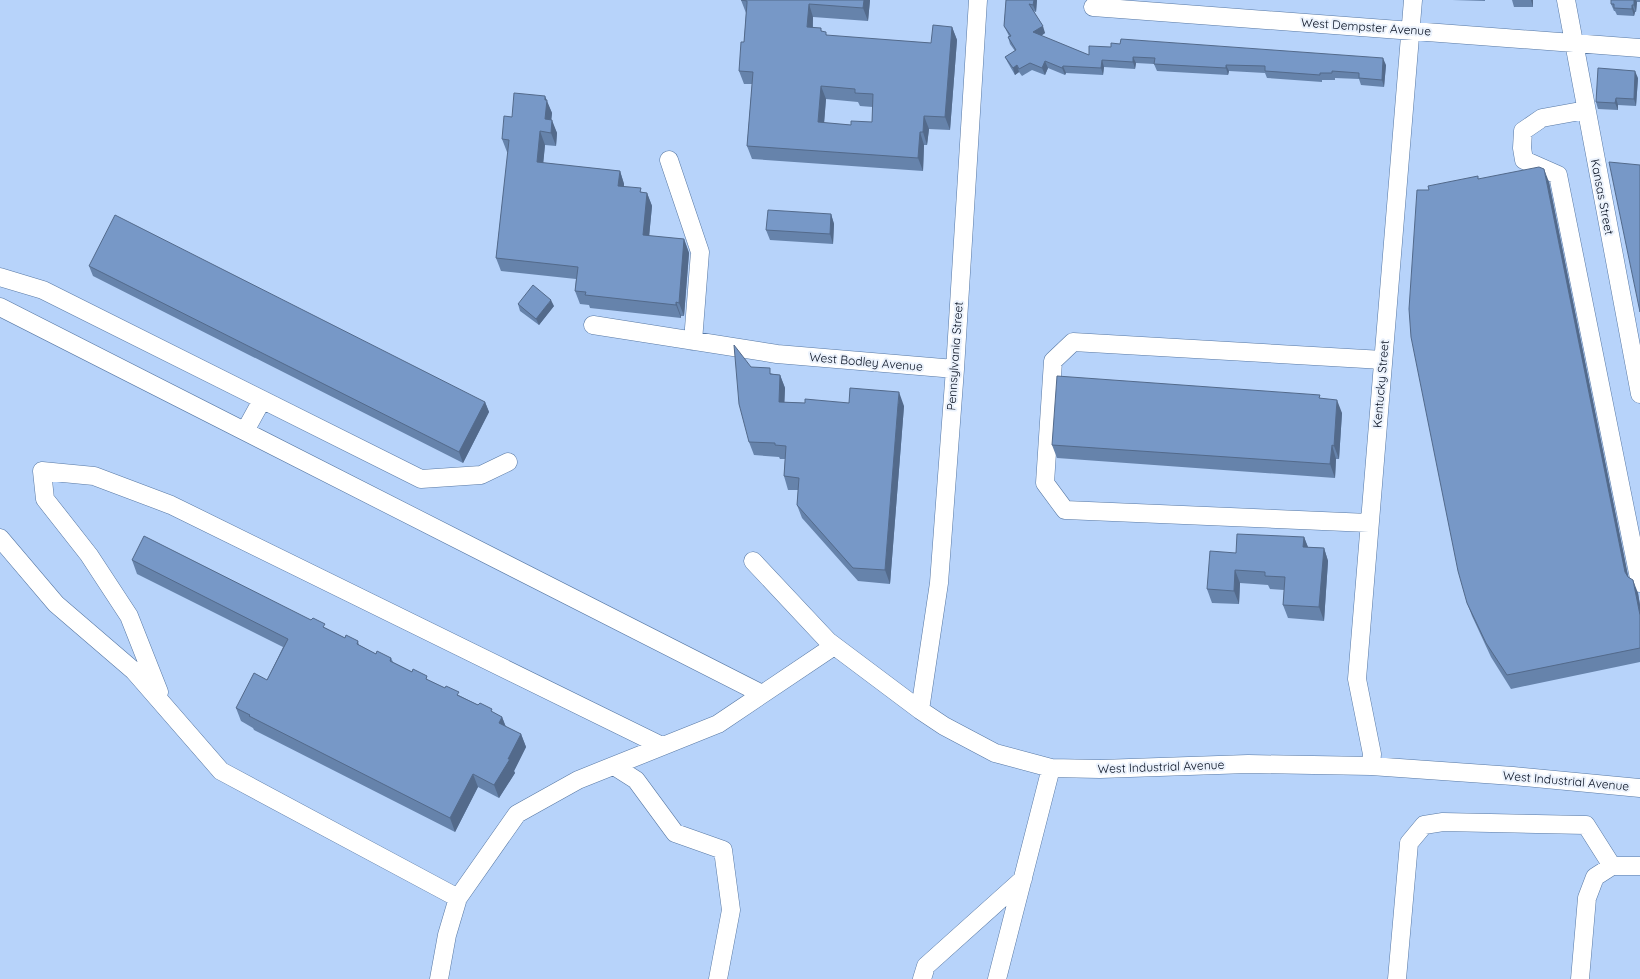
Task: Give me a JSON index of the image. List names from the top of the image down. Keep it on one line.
{"streets":{"street":["West Dempster Avenue","Kansas Street","Pennsylvania Street","West Bodley Avenue","Kentucky Street","West Industrial Avenue"]},"crossings":[["West Dempster Avenue","Kansas Street"],["West Dempster Avenue","Kentucky Street"],["Pennsylvania Street","West Bodley Avenue"],["Pennsylvania Street","West Industrial Avenue"],["Kentucky Street","West Industrial Avenue"]]}
